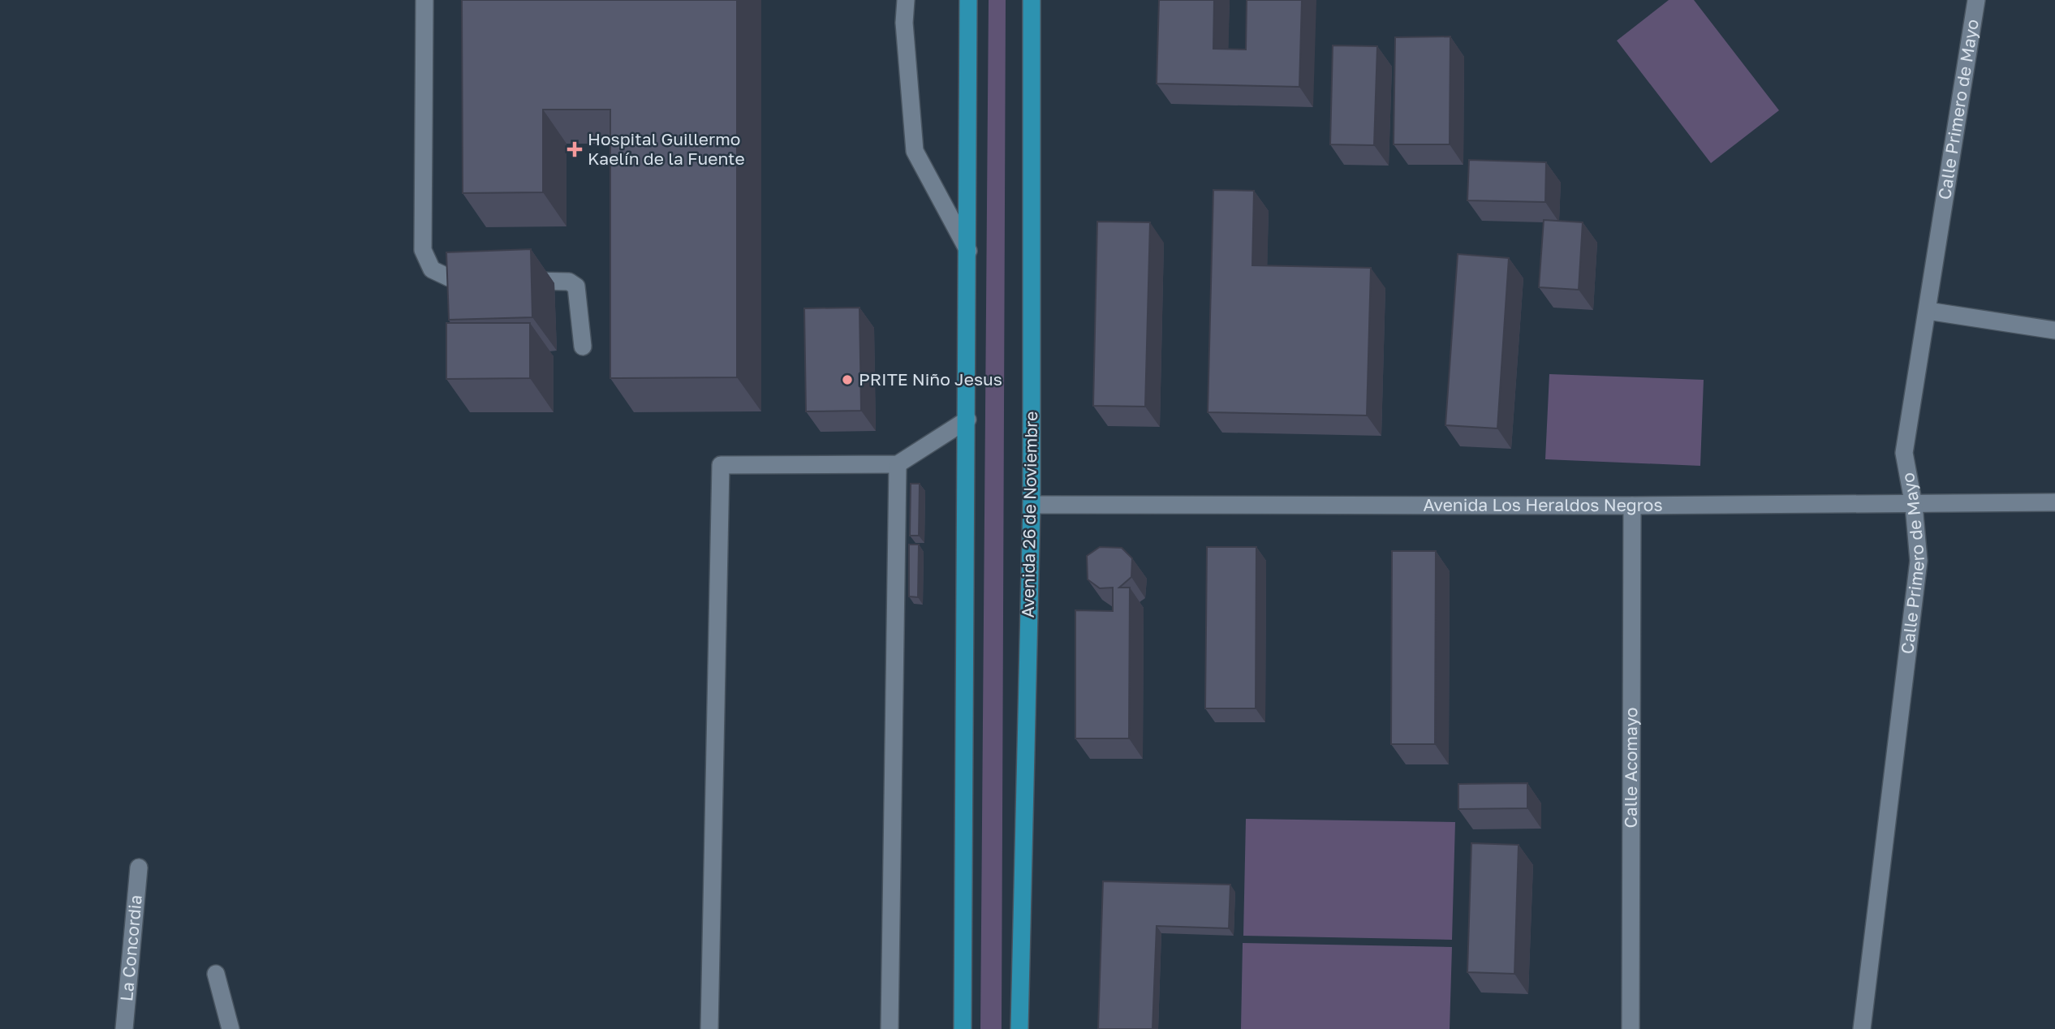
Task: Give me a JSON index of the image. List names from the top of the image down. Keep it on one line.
{"streets":{"main road":["Avenida 26 de Noviembre"],"street":["Calle Primero de Mayo","Avenida Los Heraldos Negros","Calle Acomayo","La Concordia"]},"crossings":[["Calle Primero de Mayo","Avenida Los Heraldos Negros"],["Avenida Los Heraldos Negros","Avenida 26 de Noviembre"],["Avenida Los Heraldos Negros","Calle Acomayo"]],"places":{"health":["Hospital Guillermo Kaelín de la Fuente"],"other":["PRITE Niño Jesus"]}}
